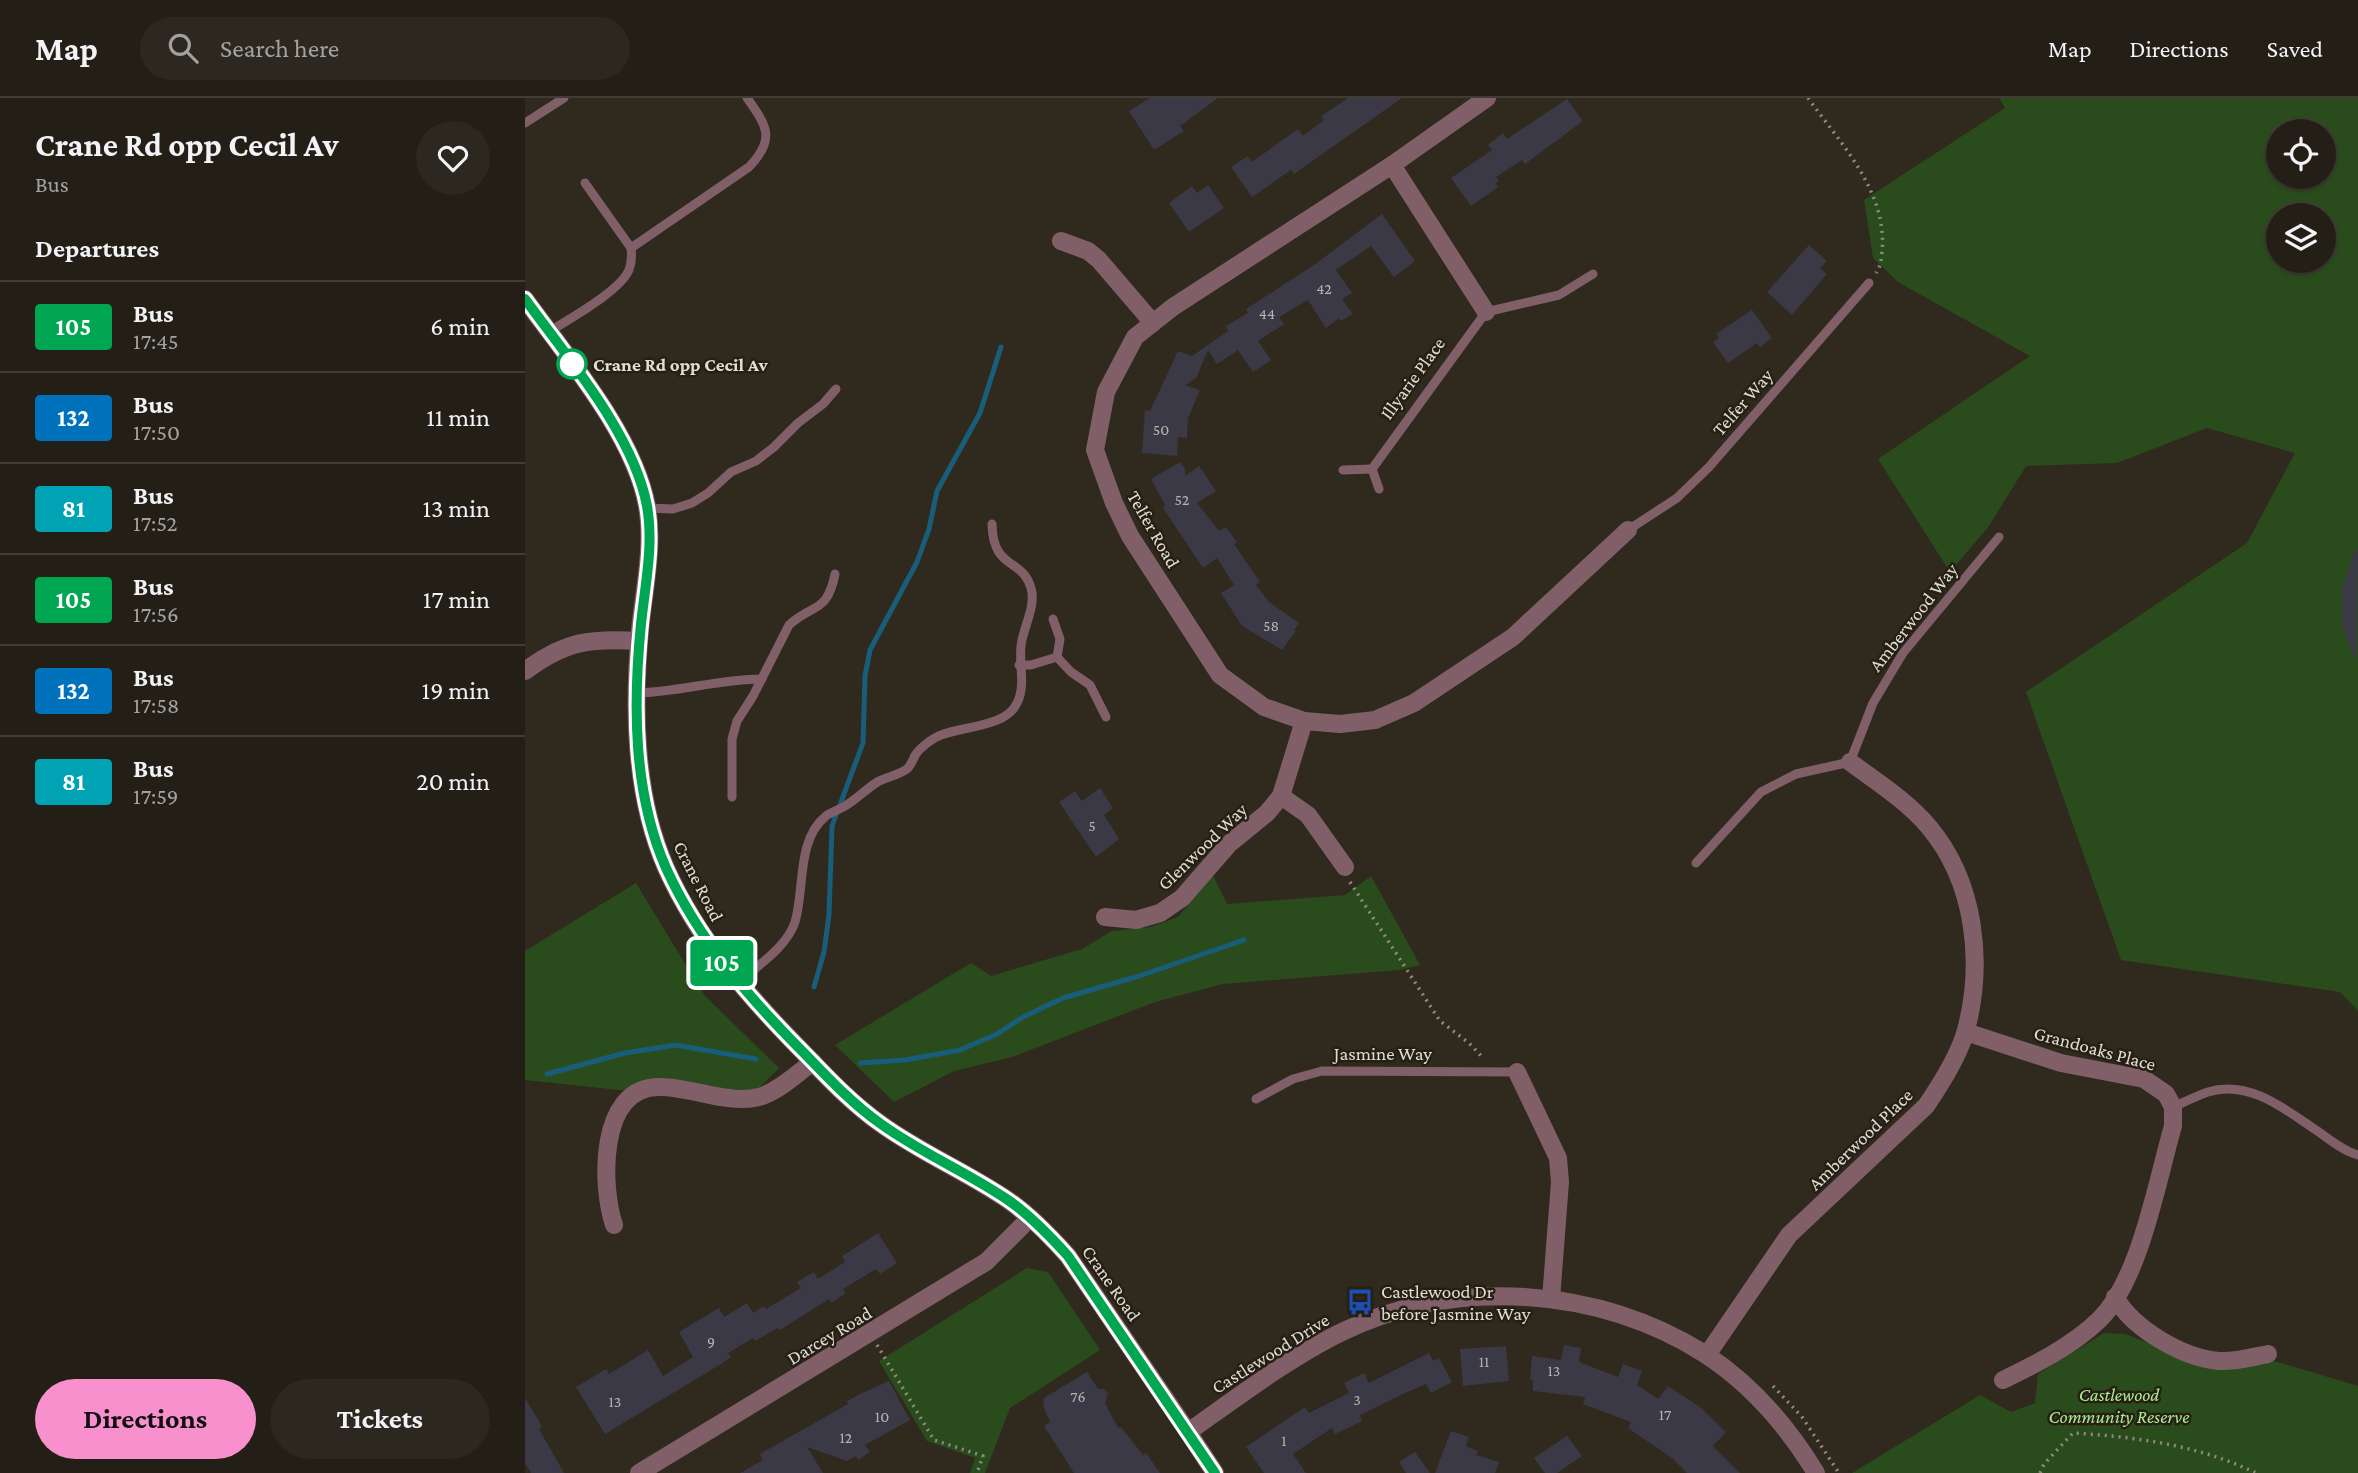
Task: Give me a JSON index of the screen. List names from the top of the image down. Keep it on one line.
{"streets":{"street":["Telfer Road","Glenwood Way","Crane Road","Grandoaks Place","Amberwood Place","Darcey Road","Castlewood Drive"],"lane":["Illyarie Place","Telfer Way","Amberwood Way","Jasmine Way"]},"crossings":[["Telfer Way","Telfer Road"],["Telfer Road","Glenwood Way"],["Amberwood Way","Amberwood Place"],["Crane Road","Darcey Road"],["Crane Road","Castlewood Drive"],["Grandoaks Place","Amberwood Place"],["Amberwood Place","Castlewood Drive"]],"parks":["Castlewood Community Reserve"],"places":{"other":["Crane Rd opp Cecil Av"],"bus stop":["Castlewood Dr before Jasmine Way"]},"lines":["bus line 105"],"house_numbers":["42","44","50","52","58","5","9","11","13","76","3","13","17","10","12","1"],"page":{"header":"Map","search":"Search here","nav":["Map","Directions","Saved"],"heading":[["Crane Rd opp Cecil Av","Bus"],"Departures"],"on_map":"105","list":[{"mark":"105","name":"Bus","note":"17:45","value":"6 min"},{"mark":"132","name":"Bus","note":"17:50","value":"11 min"},{"mark":"81","name":"Bus","note":"17:52","value":"13 min"},{"mark":"105","name":"Bus","note":"17:56","value":"17 min"},{"mark":"132","name":"Bus","note":"17:58","value":"19 min"},{"mark":"81","name":"Bus","note":"17:59","value":"20 min"}],"buttons":["Directions","Tickets"]}}
